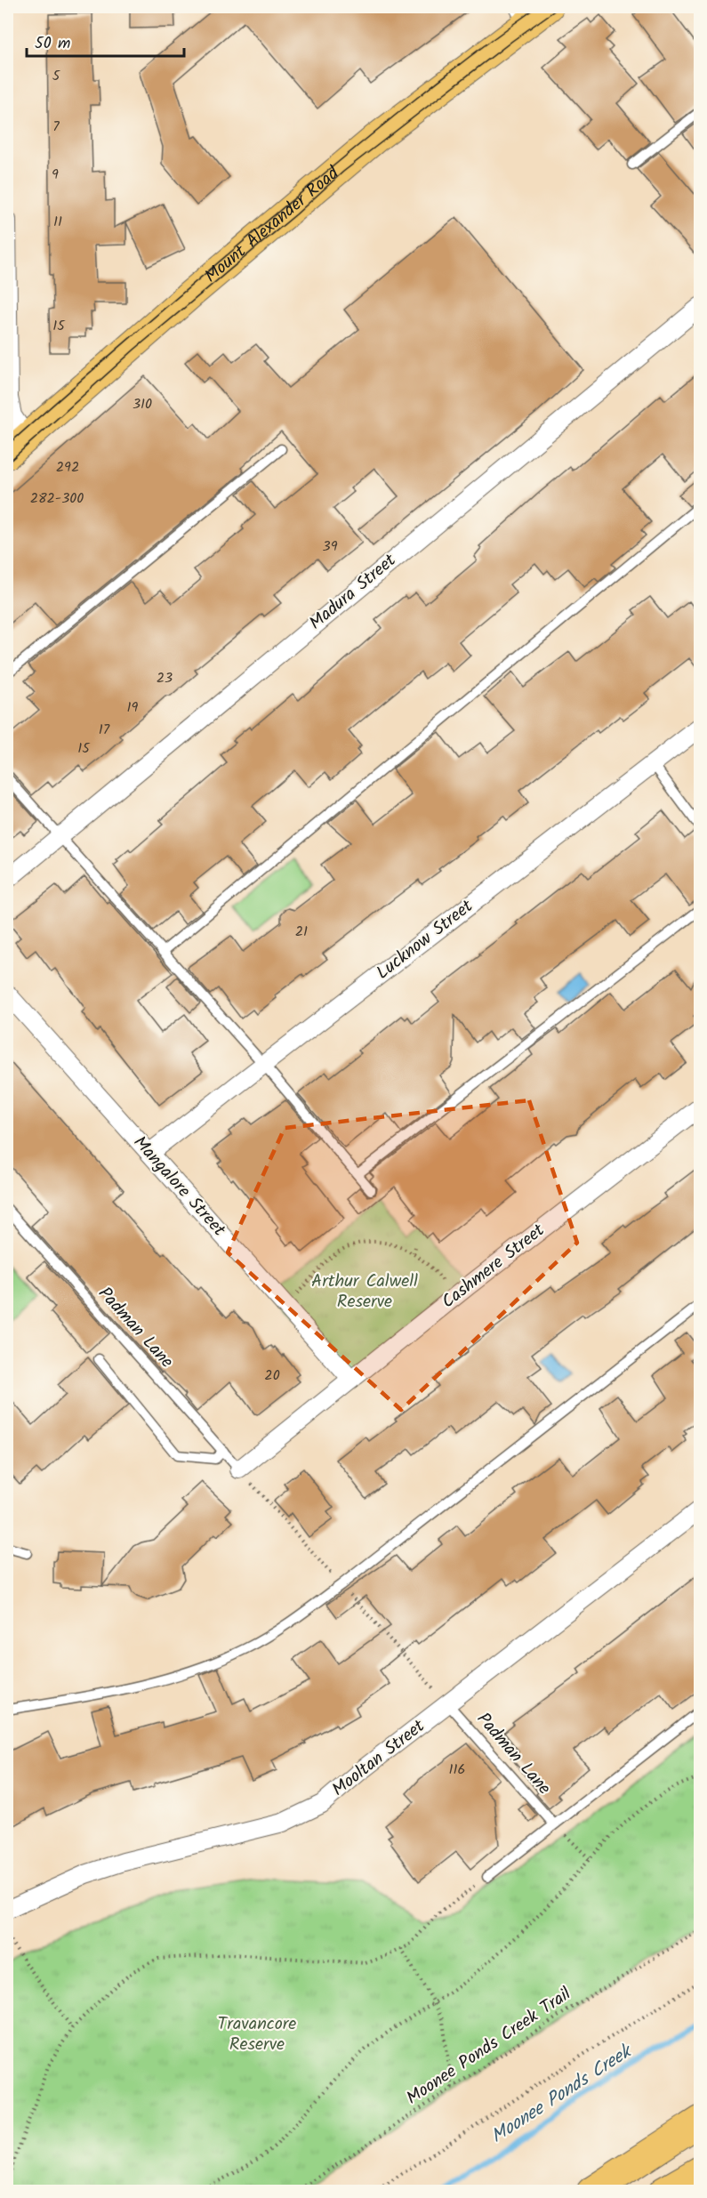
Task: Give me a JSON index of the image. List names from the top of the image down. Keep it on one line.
{"streets":{"main road":["Mount Alexander Road"],"street":["Madura Street","Lucknow Street","Mangalore Street","Cashmere Street","Mooltan Street"],"lane":["Padman Lane"],"path":["Moonee Ponds Creek Trail"]},"crossings":[["Lucknow Street","Mangalore Street"],["Mangalore Street","Cashmere Street"],["Cashmere Street","Padman Lane"],["Padman Lane","Mooltan Street"]],"water":["Moonee Ponds Creek"],"parks":["Arthur Calwell Reserve","Travancore Reserve"],"house_numbers":["5","7","9","11","15","310","292","282-300","39","23","19","17","15","21","20","116"],"scale_bar":"50 m"}
